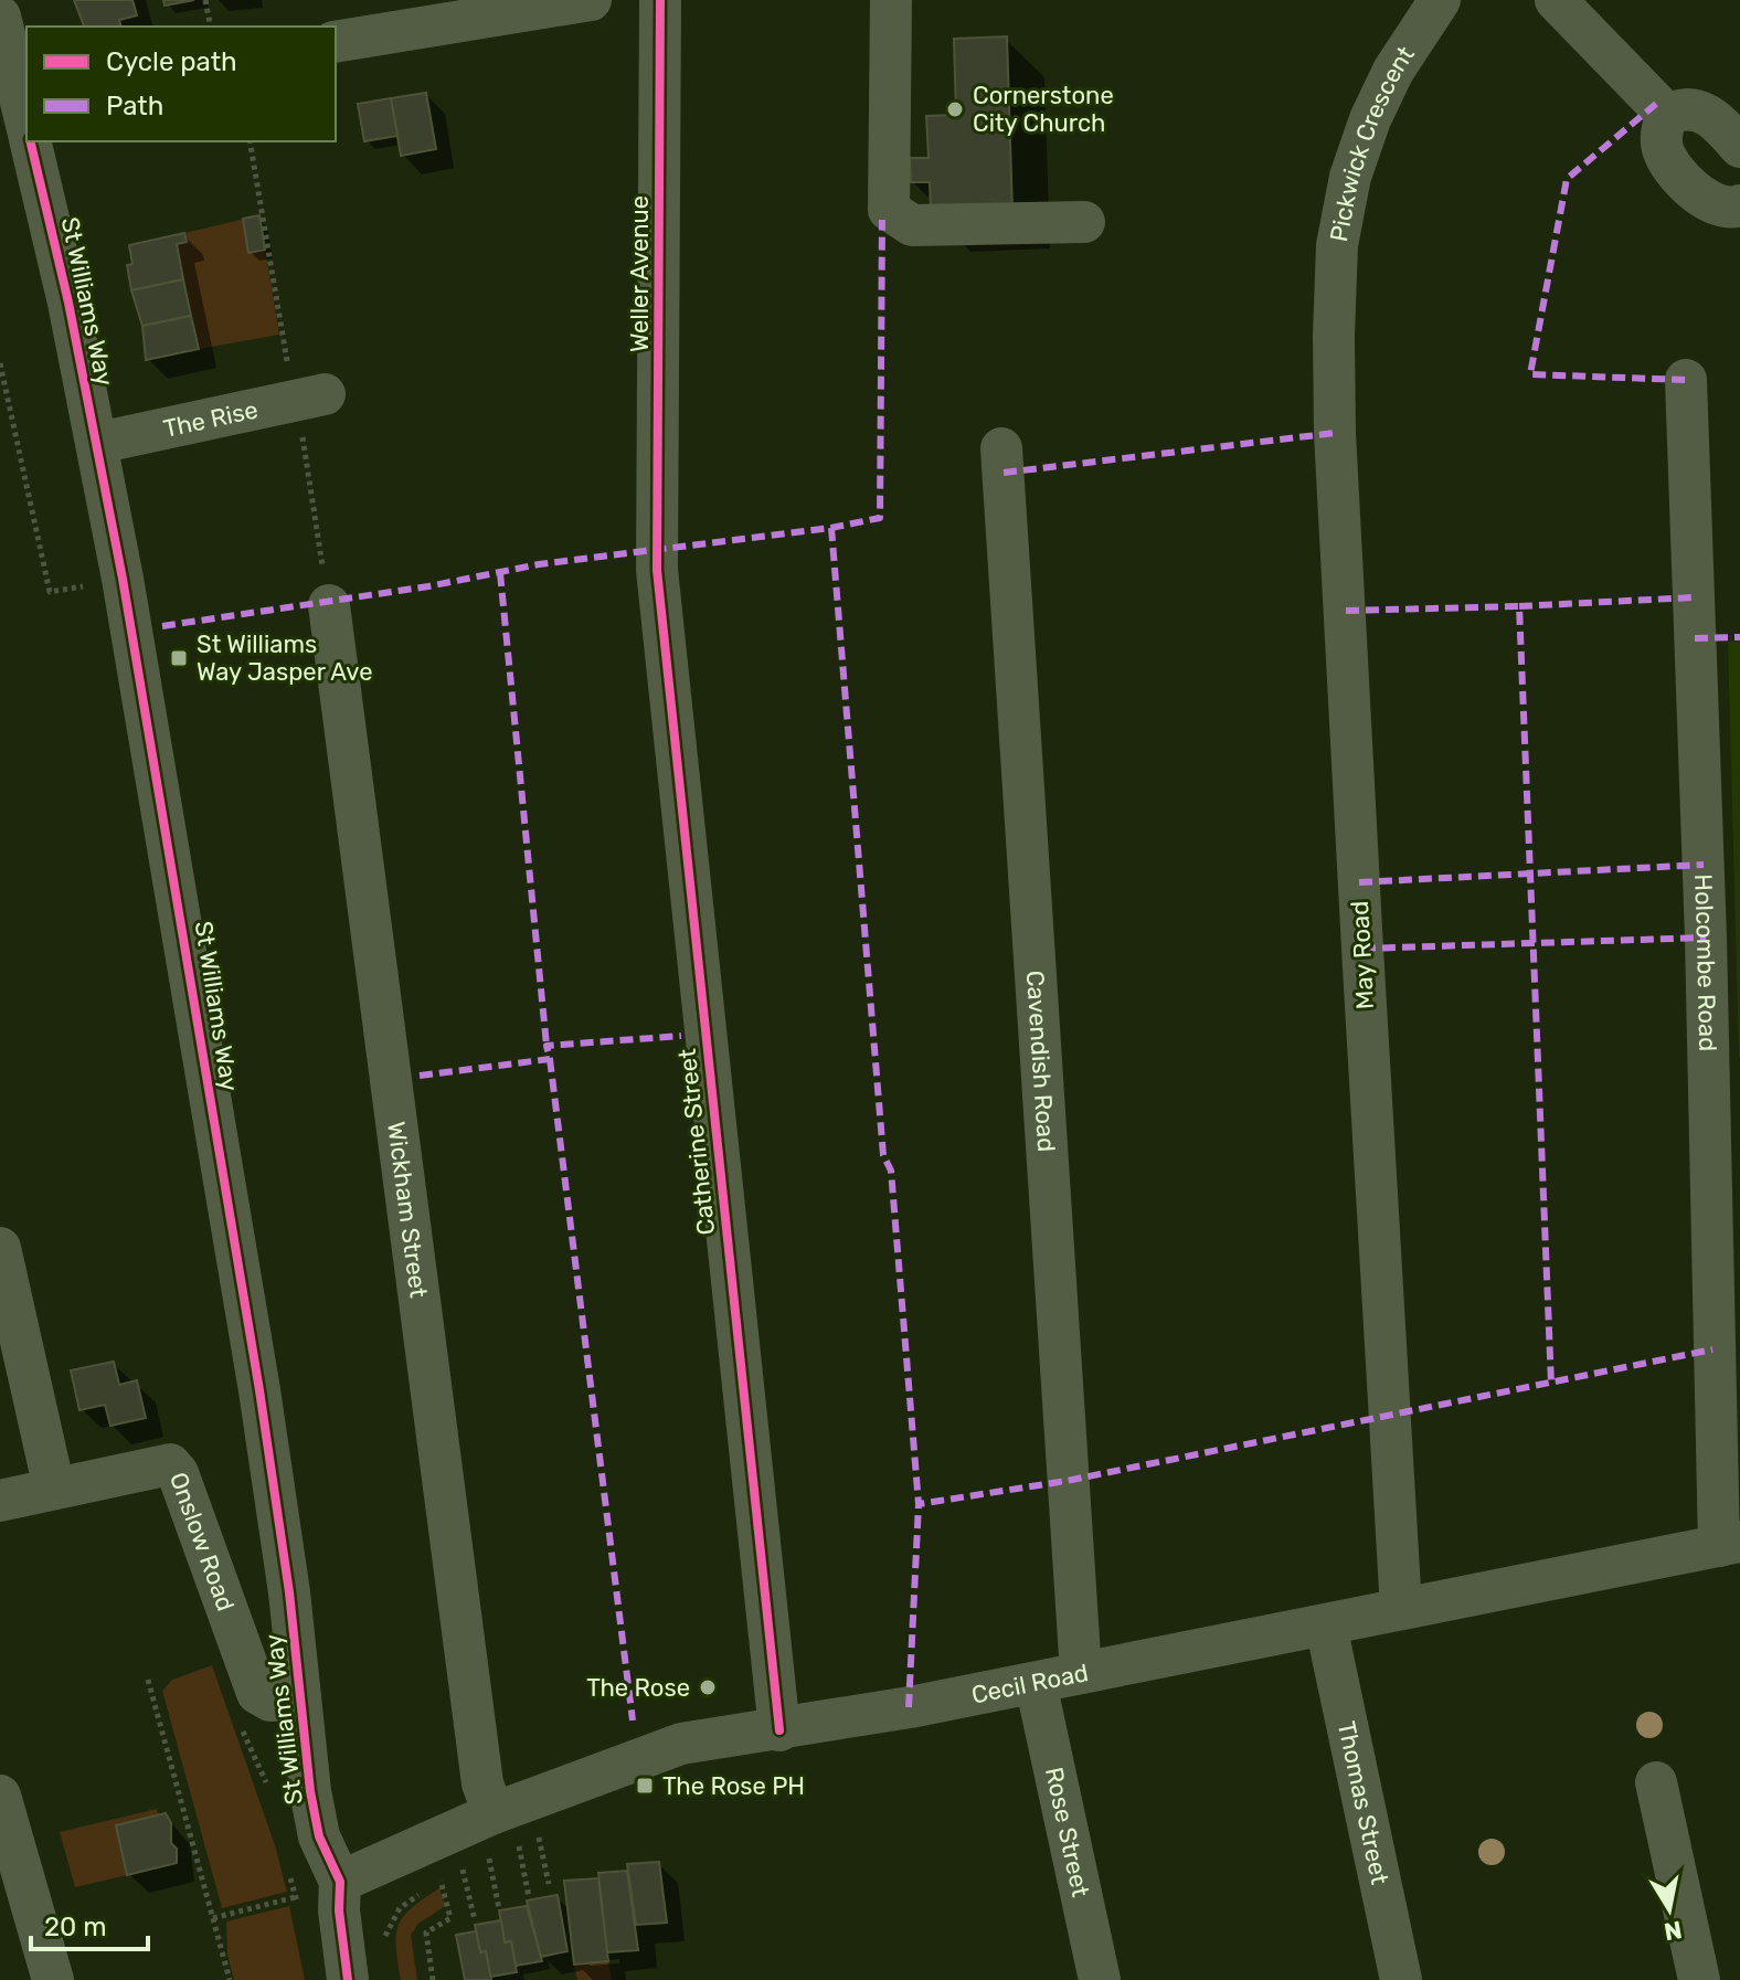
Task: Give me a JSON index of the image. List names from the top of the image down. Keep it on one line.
{"streets":{"street":["Pickwick Crescent","Weller Avenue","St Williams Way","The Rise","May Road","Holcombe Road","Cavendish Road","Catherine Street","Wickham Street","Onslow Road","Cecil Road","Thomas Street","Rose Street"]},"crossings":[["Pickwick Crescent","May Road"],["Weller Avenue","Catherine Street"],["St Williams Way","The Rise"],["St Williams Way","Onslow Road"],["St Williams Way","Cecil Road"],["May Road","Cecil Road"],["Holcombe Road","Cecil Road"],["Cavendish Road","Cecil Road"],["Catherine Street","Cecil Road"],["Wickham Street","Cecil Road"],["Cecil Road","Thomas Street"],["Cecil Road","Rose Street"]],"places":{"other":["Cornerstone City Church","The Rose"],"transit":["St Williams Way Jasper Ave","The Rose PH"]},"legend":["Cycle path","Path"],"scale_bar":"20 m","north":"bottom"}
